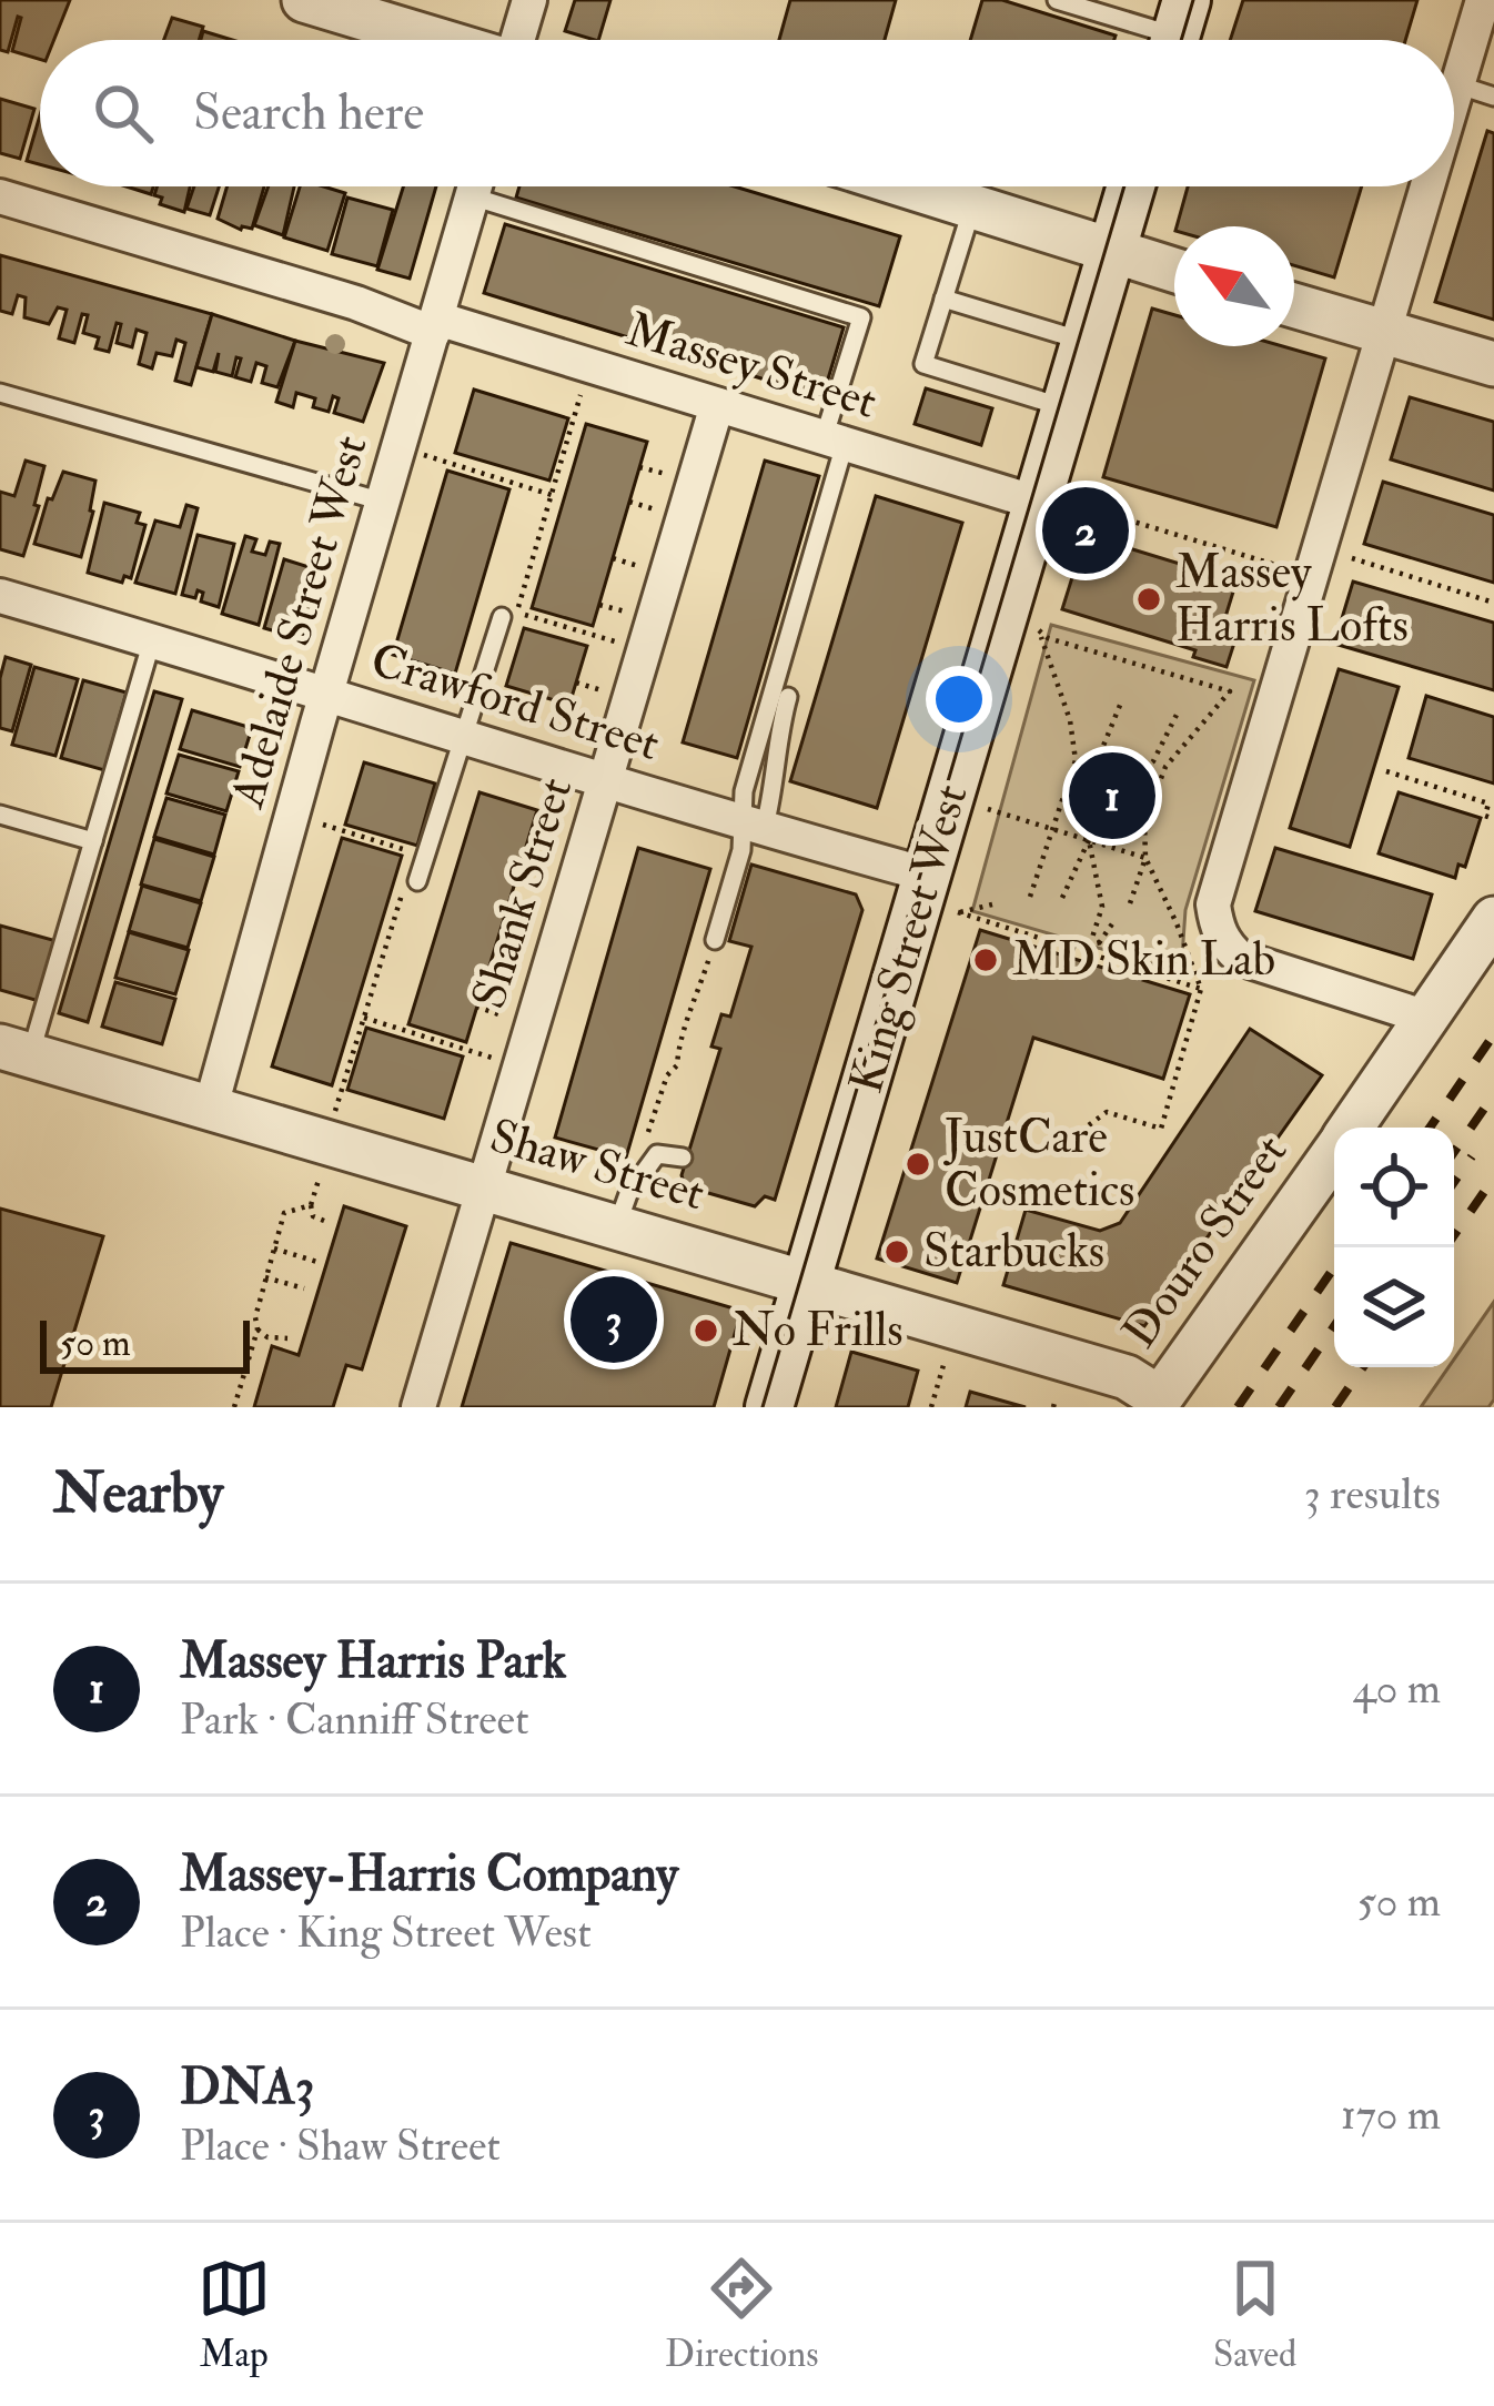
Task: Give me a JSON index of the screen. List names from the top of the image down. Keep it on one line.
{"streets":{"main road":["King Street West"],"street":["Massey Street","Adelaide Street West","Crawford Street","Shank Street","Shaw Street","Douro Street"]},"crossings":[["Massey Street","Adelaide Street West"],["Massey Street","Shank Street"],["Massey Street","King Street West"],["Adelaide Street West","Crawford Street"],["Adelaide Street West","Shaw Street"],["Crawford Street","Shank Street"],["Crawford Street","King Street West"],["Shank Street","Shaw Street"],["King Street West","Shaw Street"],["Shaw Street","Douro Street"]],"places":["Massey Harris Lofts","MD Skin Lab","JustCare Cosmetics","Starbucks","No Frills"],"scale_bar":"50 m","north":"top left","page":{"search":"Search here","pins":["2","1","3"],"scale":"50 m","heading":["Nearby","3 results"],"list":[{"mark":"1","name":"Massey Harris Park","note":"Park · Canniff Street","value":"40 m"},{"mark":"2","name":"Massey-Harris Company","note":"Place · King Street West","value":"50 m"},{"mark":"3","name":"DNA3","note":"Place · Shaw Street","value":"170 m"}],"nav":["Map","Directions","Saved"]}}
